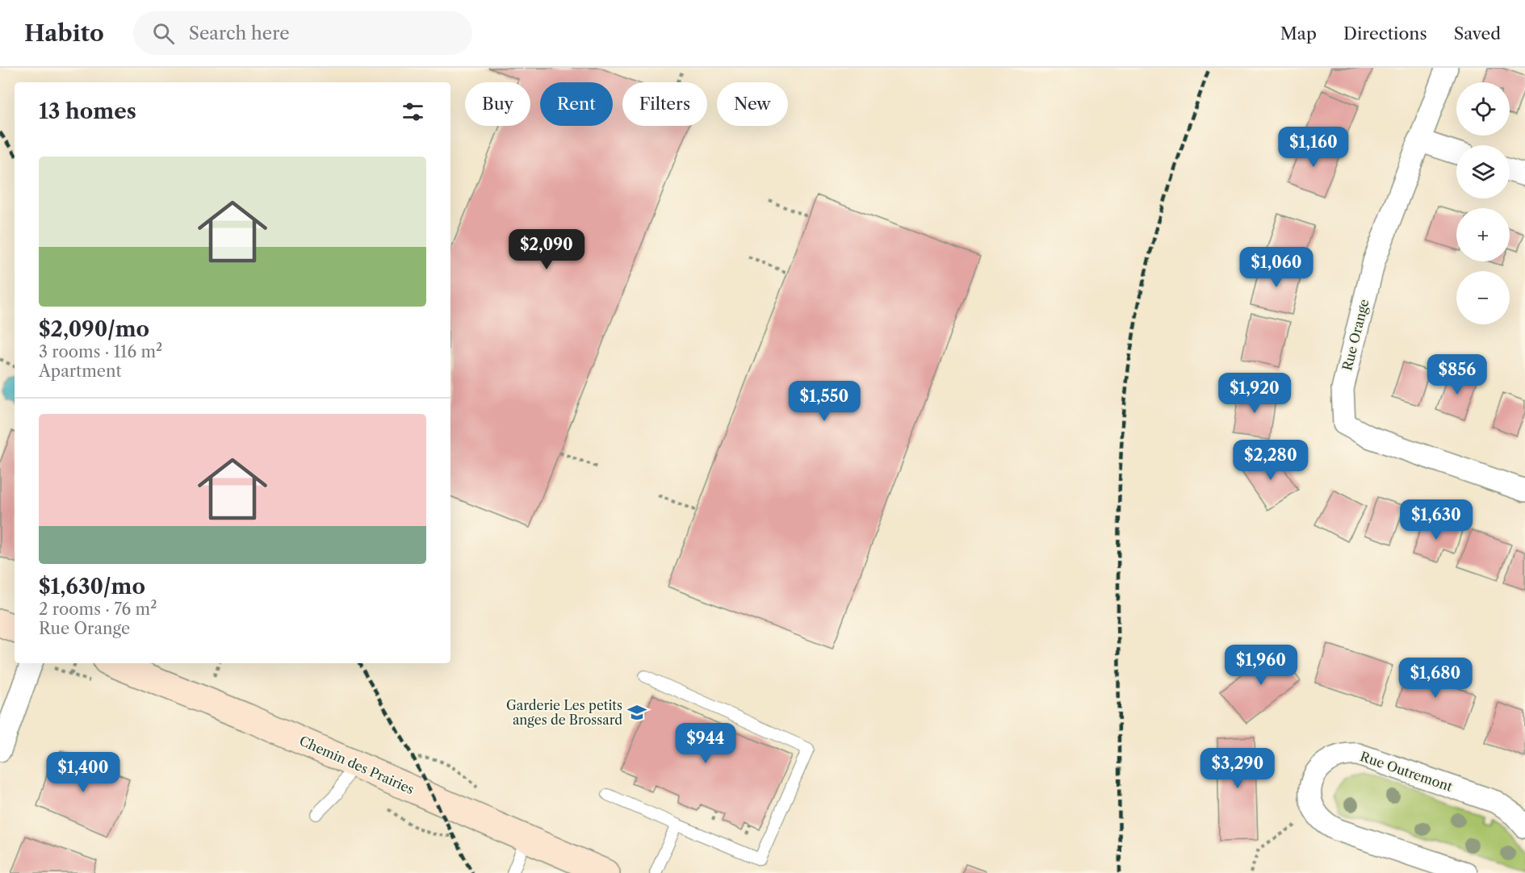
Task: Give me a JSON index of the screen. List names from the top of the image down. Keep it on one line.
{"streets":{"street":["Rue Orange","Chemin des Prairies","Rue Outremont"]},"places":{"school or university":["Garderie Les petits anges de Brossard"]},"page":{"header":"Habito","search":"Search here","nav":["Map","Directions","Saved"],"map_buttons":["+","−"],"chip":["Buy","Rent","Filters","New"],"heading":"13 homes","price":["$1,160","$2,090","$1,060","$856","$1,920","$1,550","$2,280","$1,630","$1,960","$1,680","$944","$3,290","$1,400"],"list":[{"name":"$2,090/mo","note":"3 rooms · 116 m² · Apartment"},{"name":"$1,630/mo","note":"2 rooms · 76 m² · Rue Orange"}]}}
